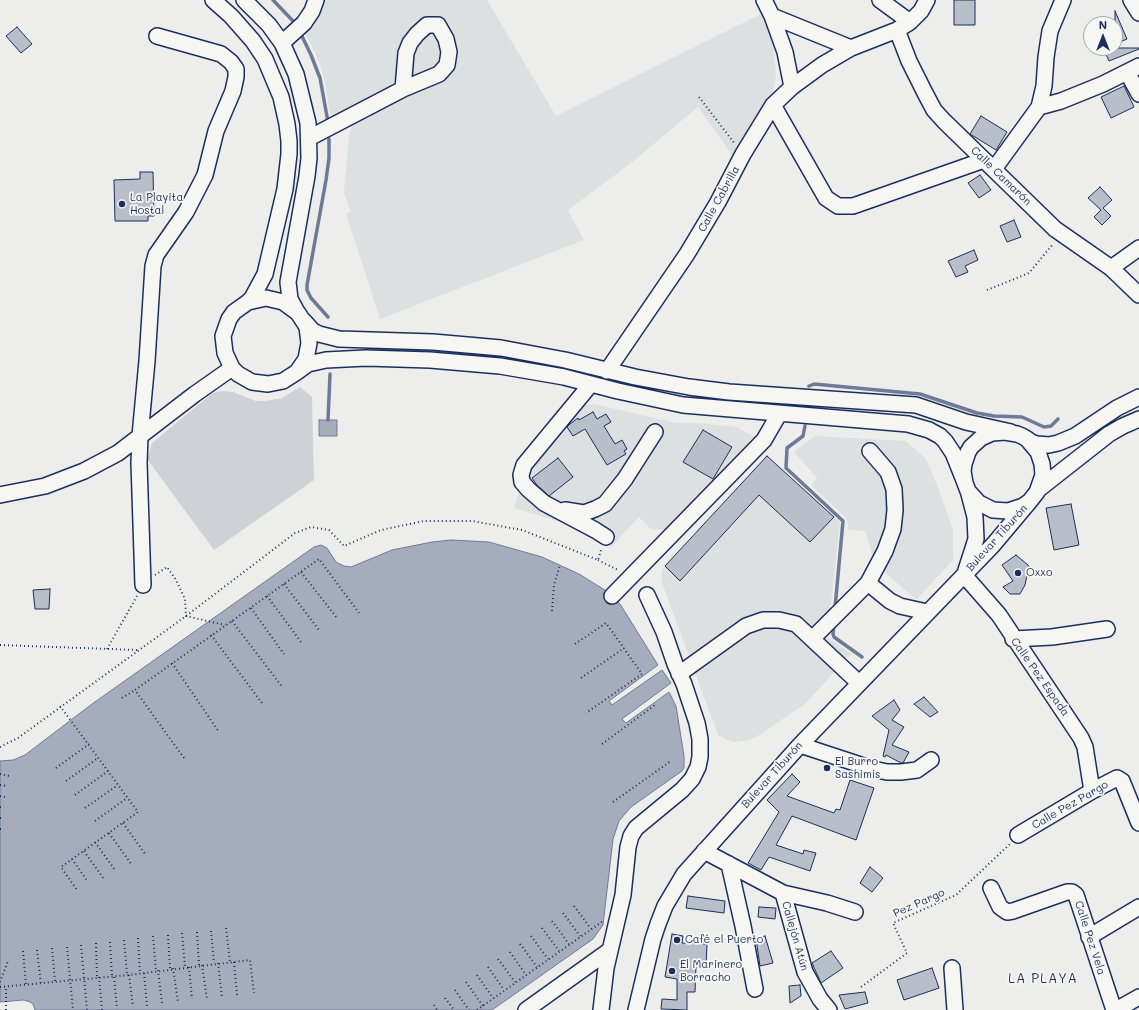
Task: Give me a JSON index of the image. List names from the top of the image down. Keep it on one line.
{"streets":{"street":["Calle Camarón","Calle Cabrilla","Bulevar Tiburón","Calle Pez Espada","Calle Pez Pargo","Callejón Atún","Calle Pez Vela"],"path":["Pez Pargo"]},"crossings":[["Calle Camarón","Calle Cabrilla"],["Bulevar Tiburón","Calle Pez Espada"],["Bulevar Tiburón","Callejón Atún"],["Calle Pez Espada","Calle Pez Pargo"],["Calle Pez Pargo","Pez Pargo"]],"districts":["LA PLAYA"],"places":["La Playita Hostal","Oxxo","El Burro Sashimis","Café el Puerto","El Marinero Borracho"],"north":"top"}
